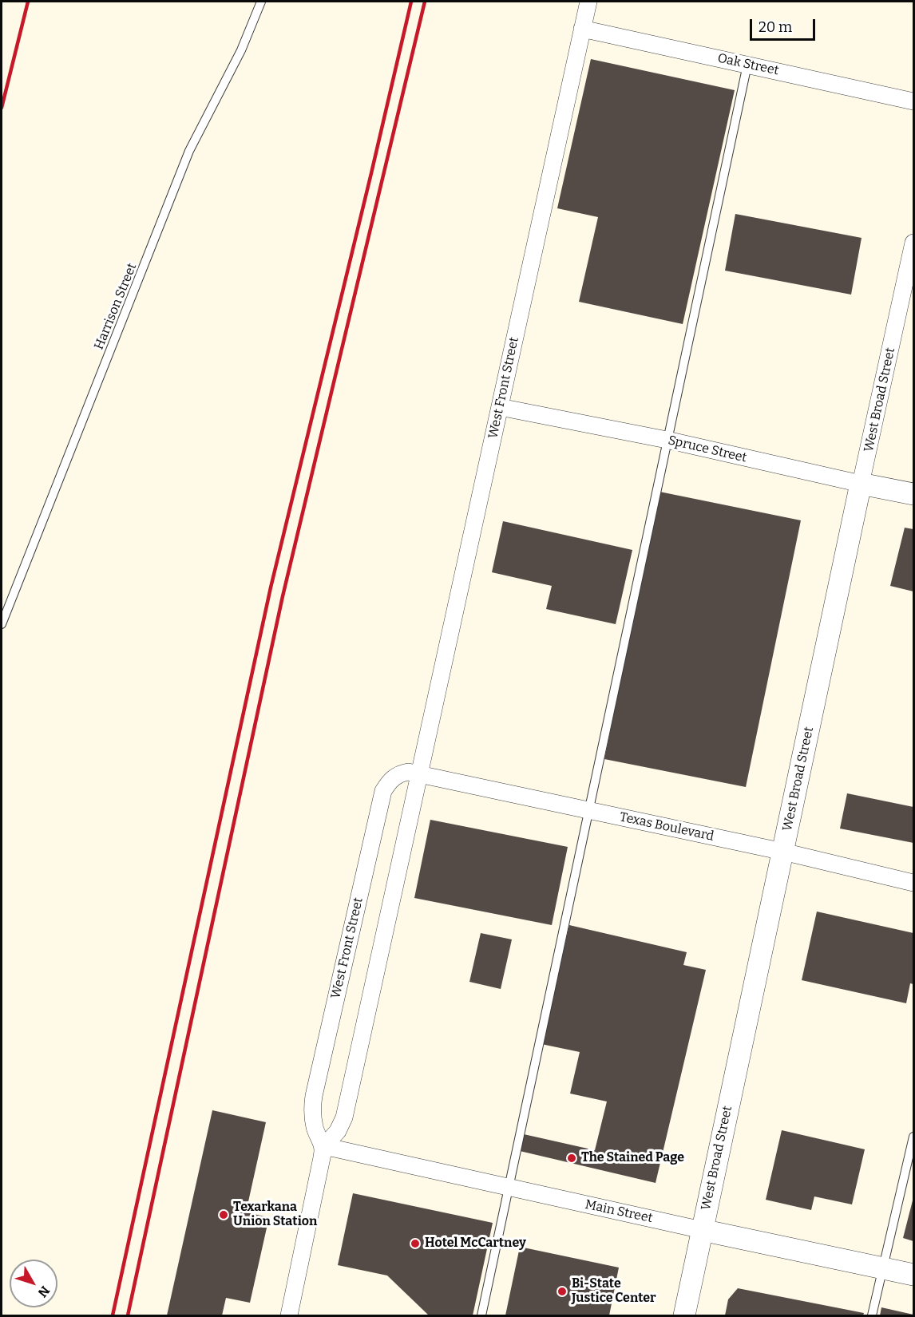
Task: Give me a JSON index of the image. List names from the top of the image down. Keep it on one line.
{"streets":{"street":["Oak Street","West Front Street","West Broad Street","Spruce Street","Texas Boulevard","Main Street"],"lane":["Harrison Street"]},"crossings":[["Oak Street","West Front Street"],["West Front Street","Spruce Street"],["West Front Street","Texas Boulevard"],["West Front Street","Main Street"],["West Broad Street","Spruce Street"],["West Broad Street","Texas Boulevard"],["West Broad Street","Main Street"]],"places":["The Stained Page","Texarkana Union Station","Hotel McCartney","Bi-State Justice Center"],"scale_bar":"20 m","north":"bottom right"}
